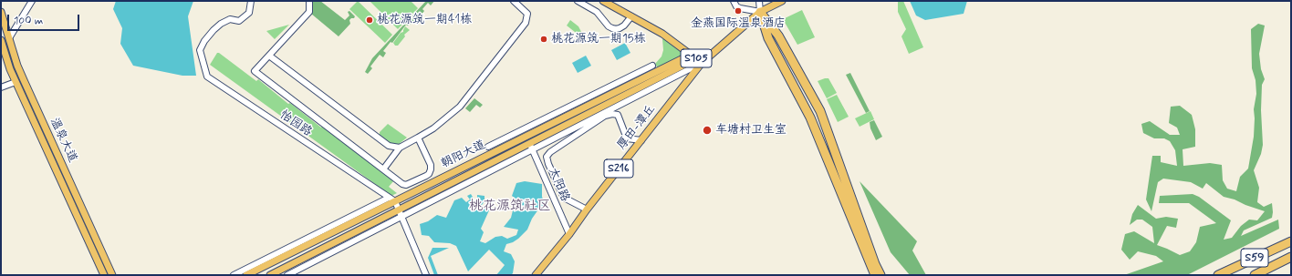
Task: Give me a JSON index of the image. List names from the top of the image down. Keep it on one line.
{"streets":{"highway":["S59"],"main road":["S105","厚田-潭丘","温泉大道","朝阳大道","S216"],"street":["怡园路","太阳路"]},"crossings":[["S105","厚田-潭丘"],["S105","朝阳大道"],["怡园路","朝阳大道"],["厚田-潭丘","朝阳大道"],["厚田-潭丘","太阳路"],["朝阳大道","太阳路"]],"districts":["桃花源筑社区"],"places":["金燕国际温泉酒店","桃花源筑一期41栋","桃花源筑一期15栋","车塘村卫生室"],"scale_bar":"100 m"}
